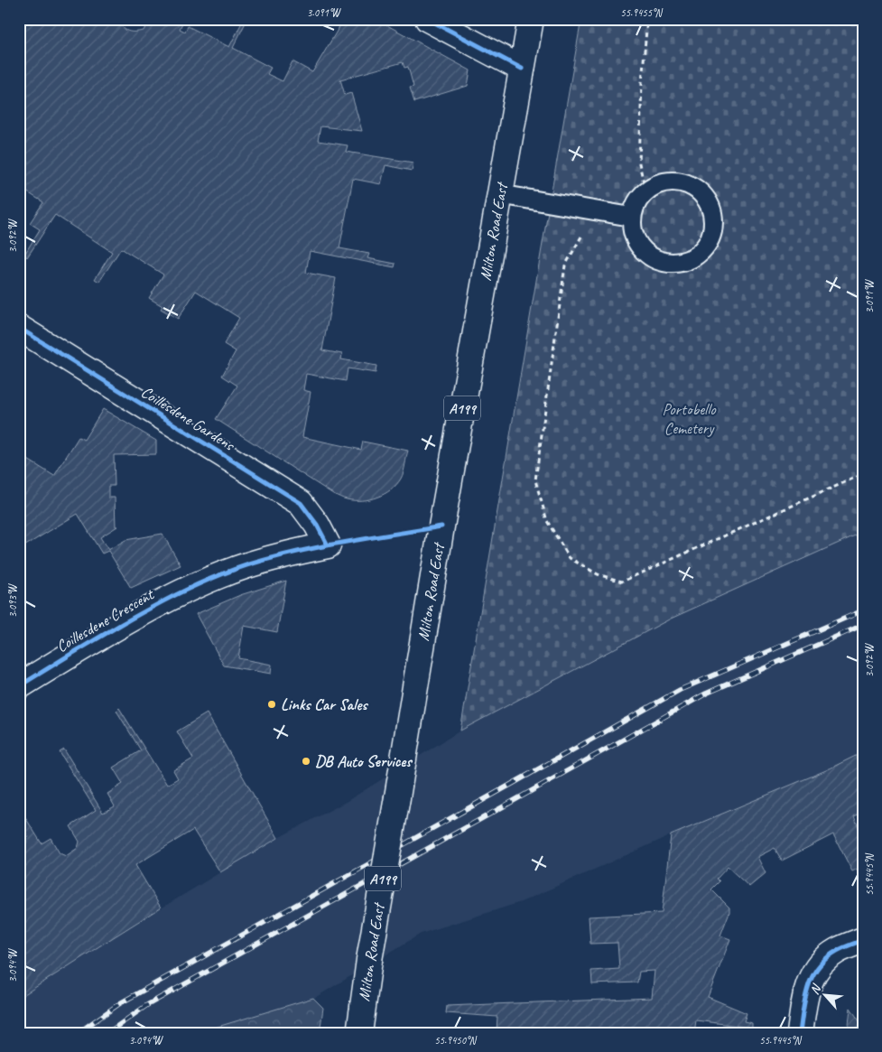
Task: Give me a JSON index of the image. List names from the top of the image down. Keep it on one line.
{"streets":{"main road":["Milton Road East","A199","Coillesdene Gardens","Coillesdene Crescent"]},"crossings":[["Coillesdene Gardens","Coillesdene Crescent"]],"parks":["Portobello Cemetery"],"places":["Links Car Sales","DB Auto Services"],"north":"top left","coordinates":["3.091°W","55.9455°N","3.092°W","3.093°W","55.9445°N","3.094°W","55.9450°N"]}
